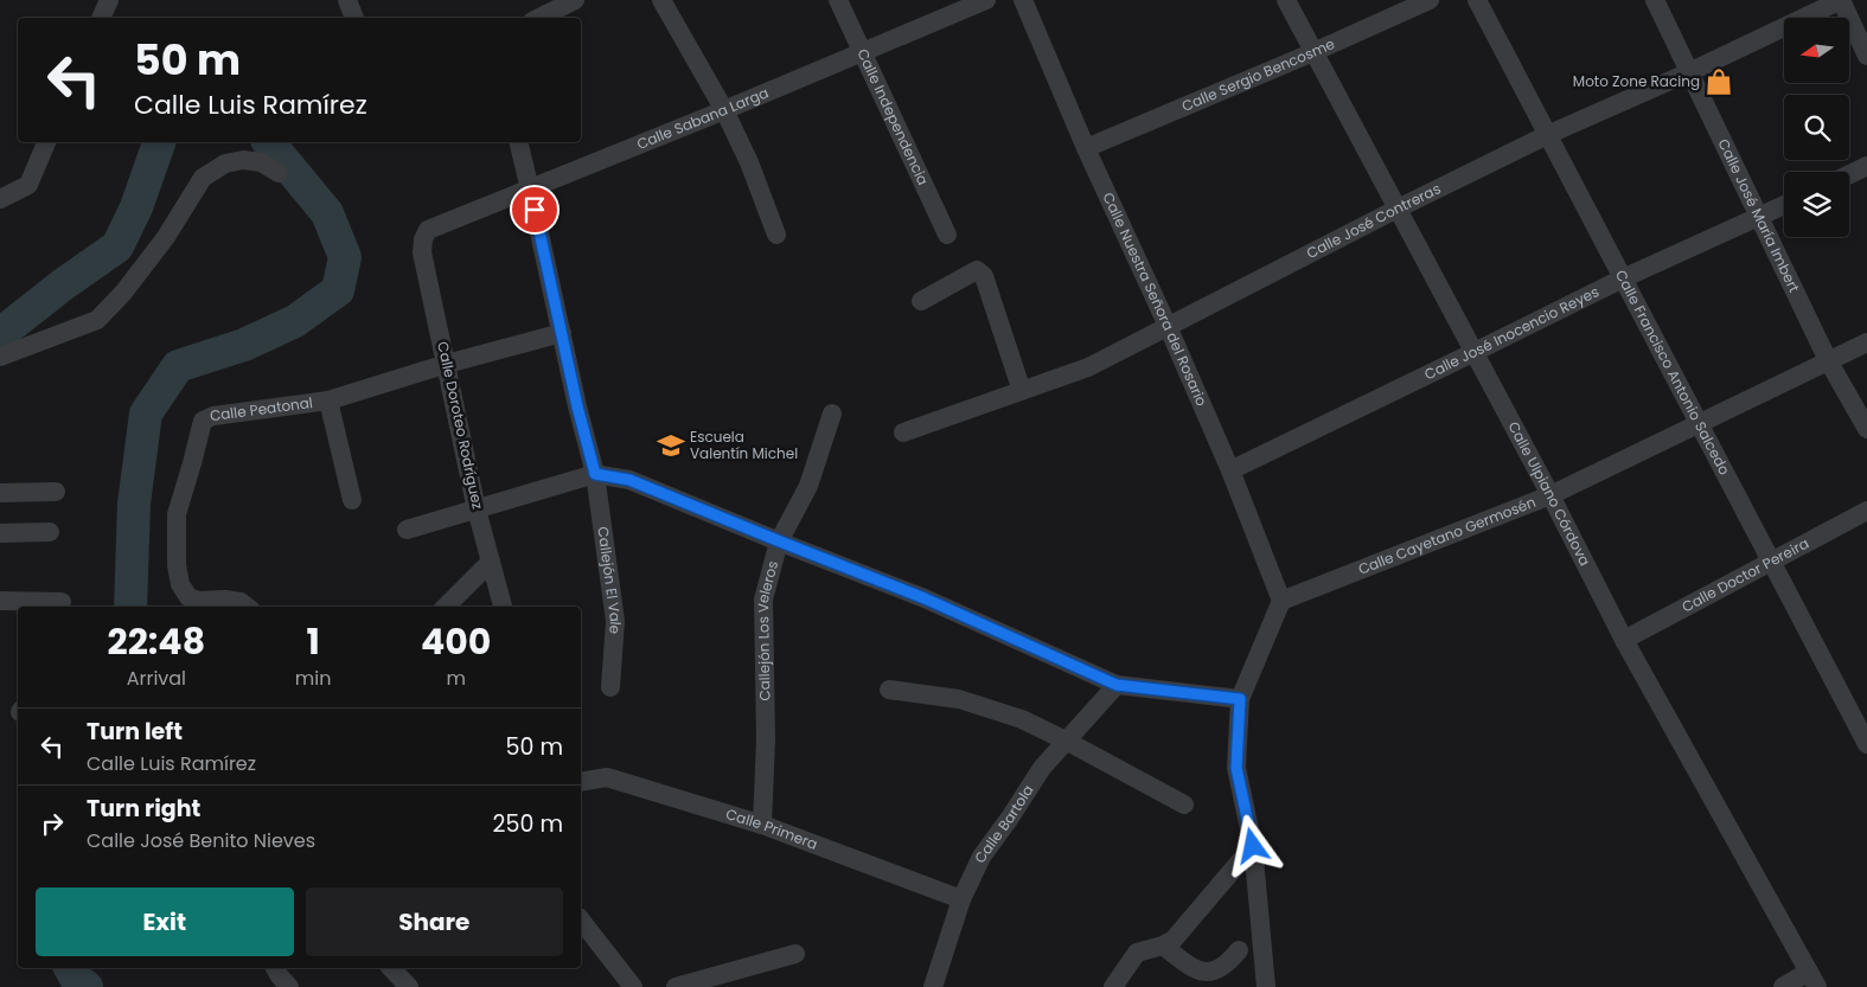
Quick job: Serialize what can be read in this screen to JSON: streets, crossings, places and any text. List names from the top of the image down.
{
  "streets": {
    "street": [
      "Calle Sergio Bencosme",
      "Calle Independencia",
      "Calle Sabana Larga",
      "Calle José María Imbert",
      "Calle José Contreras",
      "Calle Nuestra Señora del Rosario",
      "Calle José Inocencio Reyes",
      "Calle Francisco Antonio Salcedo",
      "Calle Peatonal",
      "Calle Doroteo Rodríguez",
      "Calle Ulpiano Córdova",
      "Calle Cayetano Germosén",
      "Calle Doctor Pereira",
      "Callejón El Vale",
      "Callejón Los Veleros",
      "Calle Bartola",
      "Calle Primera"
    ]
  },
  "crossings": [
    ["Calle Sergio Bencosme", "Calle Nuestra Señora del Rosario"],
    ["Calle Sergio Bencosme", "Calle Ulpiano Córdova"],
    ["Calle Independencia", "Calle Sabana Larga"],
    ["Calle Sabana Larga", "Calle Doroteo Rodríguez"],
    ["Calle Sabana Larga", "Callejón El Vale"],
    ["Calle José María Imbert", "Calle José Contreras"],
    ["Calle José María Imbert", "Calle José Inocencio Reyes"],
    ["Calle José María Imbert", "Calle Cayetano Germosén"],
    ["Calle José Contreras", "Calle Nuestra Señora del Rosario"],
    ["Calle José Contreras", "Calle Francisco Antonio Salcedo"],
    ["Calle José Contreras", "Calle Ulpiano Córdova"],
    ["Calle Nuestra Señora del Rosario", "Calle José Inocencio Reyes"],
    ["Calle Nuestra Señora del Rosario", "Calle Cayetano Germosén"],
    ["Calle José Inocencio Reyes", "Calle Francisco Antonio Salcedo"],
    ["Calle José Inocencio Reyes", "Calle Ulpiano Córdova"],
    ["Calle Francisco Antonio Salcedo", "Calle Cayetano Germosén"],
    ["Calle Francisco Antonio Salcedo", "Calle Doctor Pereira"],
    ["Calle Peatonal", "Calle Doroteo Rodríguez"],
    ["Calle Peatonal", "Callejón El Vale"],
    ["Calle Ulpiano Córdova", "Calle Cayetano Germosén"],
    ["Calle Ulpiano Córdova", "Calle Doctor Pereira"],
    ["Callejón Los Veleros", "Calle Primera"],
    ["Calle Bartola", "Calle Primera"]
  ],
  "places": {
    "shop": ["Moto Zone Racing"],
    "school or university": ["Escuela Valentín Michel"]
  },
  "north": "left",
  "page": {
    "turn": ["50 m", "Calle Luis Ramírez"],
    "eta": [
      "22:48",
      "Arrival",
      "1",
      "min",
      "400",
      "m"
    ],
    "list": [
      {
        "name": "Turn left",
        "note": "Calle Luis Ramírez",
        "value": "50 m"
      },
      {
        "name": "Turn right",
        "note": "Calle José Benito Nieves",
        "value": "250 m"
      }
    ],
    "buttons": ["Exit", "Share"]
  }
}
